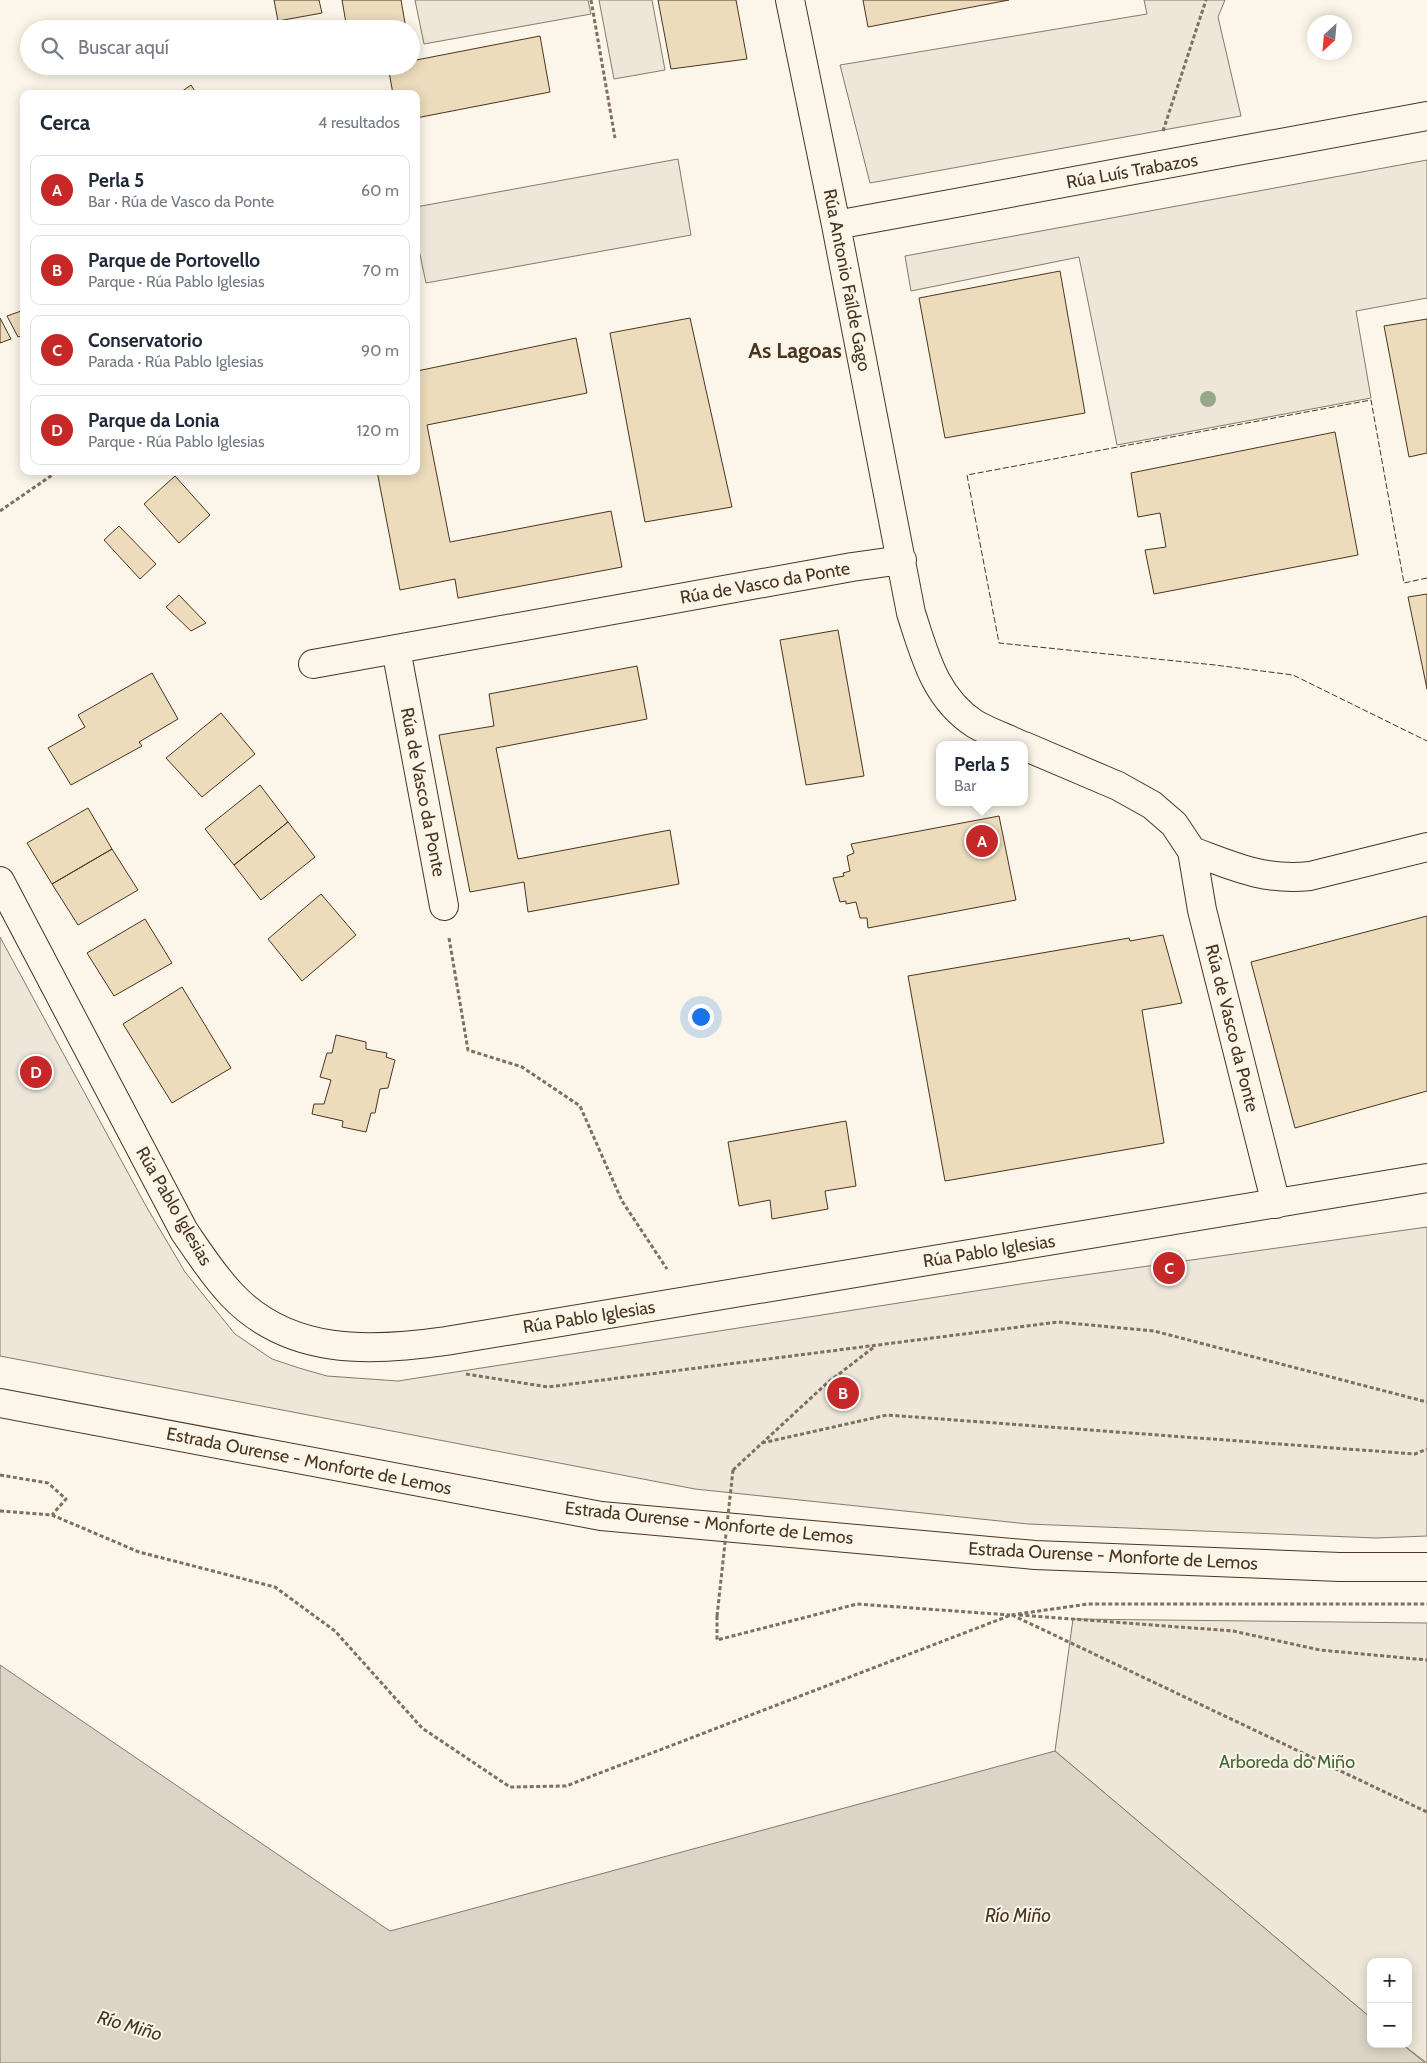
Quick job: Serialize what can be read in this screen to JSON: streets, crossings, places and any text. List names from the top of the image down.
{
  "streets": {
    "main road": [
      "Rúa Luís Trabazos",
      "Rúa Antonio Faílde Gago",
      "Rúa de Vasco da Ponte",
      "Rúa Pablo Iglesias",
      "Estrada Ourense - Monforte de Lemos"
    ]
  },
  "crossings": [
    ["Rúa Luís Trabazos", "Rúa Antonio Faílde Gago"],
    ["Rúa Antonio Faílde Gago", "Rúa de Vasco da Ponte"],
    ["Rúa de Vasco da Ponte", "Rúa Pablo Iglesias"]
  ],
  "districts": ["As Lagoas"],
  "water": ["Río Miño"],
  "parks": ["Arboreda do Miño"],
  "north": "bottom left",
  "page": {
    "search": "Buscar aquí",
    "heading": ["Cerca", "4 resultados"],
    "list": [
      {
        "mark": "A",
        "name": "Perla 5",
        "note": "Bar · Rúa de Vasco da Ponte",
        "value": "60 m"
      },
      {
        "mark": "B",
        "name": "Parque de Portovello",
        "note": "Parque · Rúa Pablo Iglesias",
        "value": "70 m"
      },
      {
        "mark": "C",
        "name": "Conservatorio",
        "note": "Parada · Rúa Pablo Iglesias",
        "value": "90 m"
      },
      {
        "mark": "D",
        "name": "Parque da Lonia",
        "note": "Parque · Rúa Pablo Iglesias",
        "value": "120 m"
      }
    ],
    "popup": ["Perla 5", "Bar"],
    "pins": [
      "A",
      "D",
      "C",
      "B"
    ],
    "map_buttons": ["+", "−"]
  }
}
